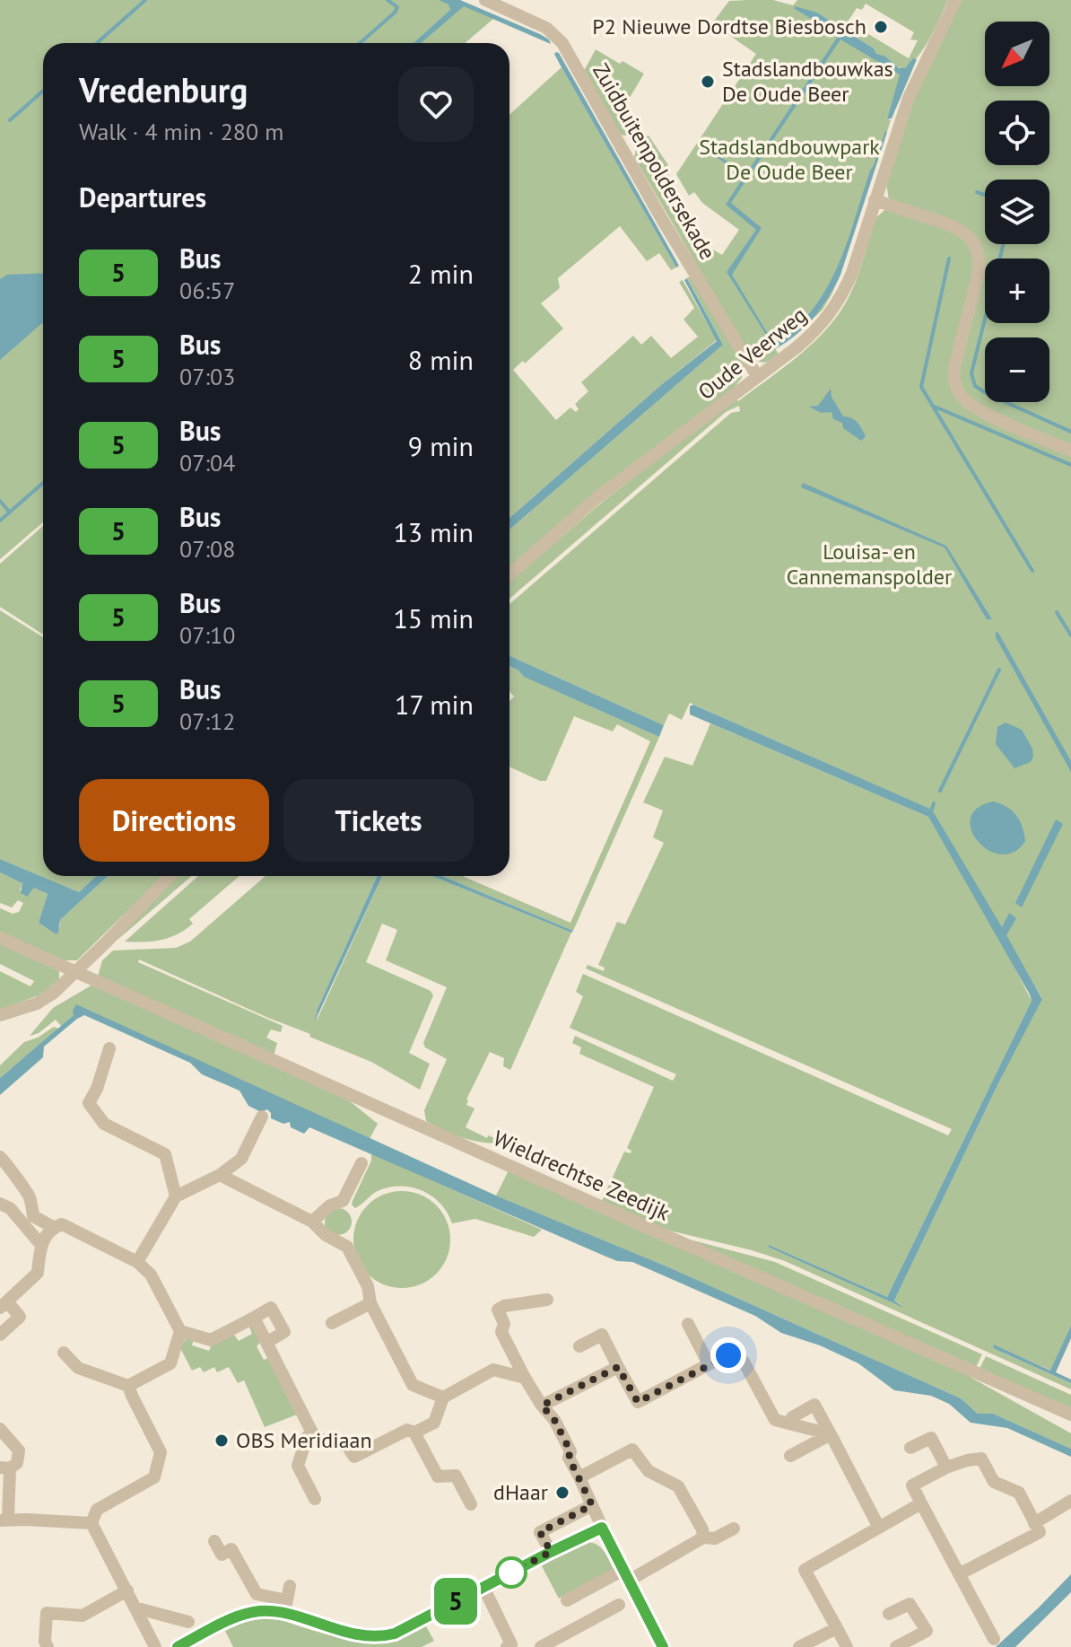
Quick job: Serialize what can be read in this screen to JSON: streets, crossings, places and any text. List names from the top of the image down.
{
  "streets": {
    "street": ["Zuidbuitenpoldersekade", "Oude Veerweg", "Wieldrechtse Zeedijk"]
  },
  "crossings": [
    ["Zuidbuitenpoldersekade", "Oude Veerweg"]
  ],
  "parks": ["Stadslandbouwpark De Oude Beer", "Louisa- en Cannemanspolder"],
  "places": [
    "P2 Nieuwe Dordtse Biesbosch",
    "Stadslandbouwkas De Oude Beer",
    "OBS Meridiaan",
    "dHaar"
  ],
  "lines": ["bus line 5"],
  "north": "bottom left",
  "page": {
    "on_map": "5",
    "map_buttons": ["+", "−"],
    "heading": [
      ["Vredenburg", "Walk · 4 min · 280 m"],
      "Departures"
    ],
    "list": [
      {
        "mark": "5",
        "name": "Bus",
        "note": "06:57",
        "value": "2 min"
      },
      {
        "mark": "5",
        "name": "Bus",
        "note": "07:03",
        "value": "8 min"
      },
      {
        "mark": "5",
        "name": "Bus",
        "note": "07:04",
        "value": "9 min"
      },
      {
        "mark": "5",
        "name": "Bus",
        "note": "07:08",
        "value": "13 min"
      },
      {
        "mark": "5",
        "name": "Bus",
        "note": "07:10",
        "value": "15 min"
      },
      {
        "mark": "5",
        "name": "Bus",
        "note": "07:12",
        "value": "17 min"
      }
    ],
    "buttons": ["Directions", "Tickets"]
  }
}
